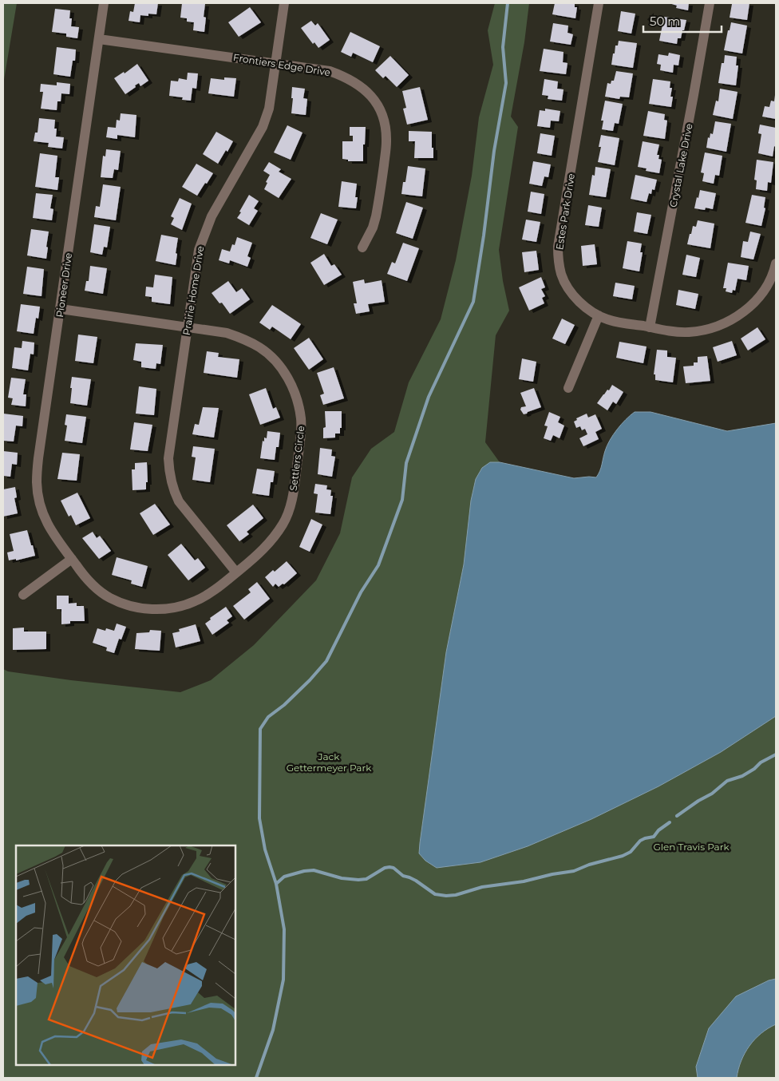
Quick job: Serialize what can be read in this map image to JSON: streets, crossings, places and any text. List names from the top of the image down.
{
  "streets": {
    "street": [
      "Frontiers Edge Drive",
      "Crystal Lake Drive",
      "Estes Park Drive",
      "Pioneer Drive",
      "Prairie Home Drive",
      "Settlers Circle"
    ]
  },
  "crossings": [
    ["Frontiers Edge Drive", "Pioneer Drive"],
    ["Frontiers Edge Drive", "Prairie Home Drive"],
    ["Crystal Lake Drive", "Estes Park Drive"],
    ["Pioneer Drive", "Settlers Circle"],
    ["Prairie Home Drive", "Settlers Circle"]
  ],
  "parks": ["Jack Gettermeyer Park", "Glen Travis Park"],
  "scale_bar": "50 m"
}
